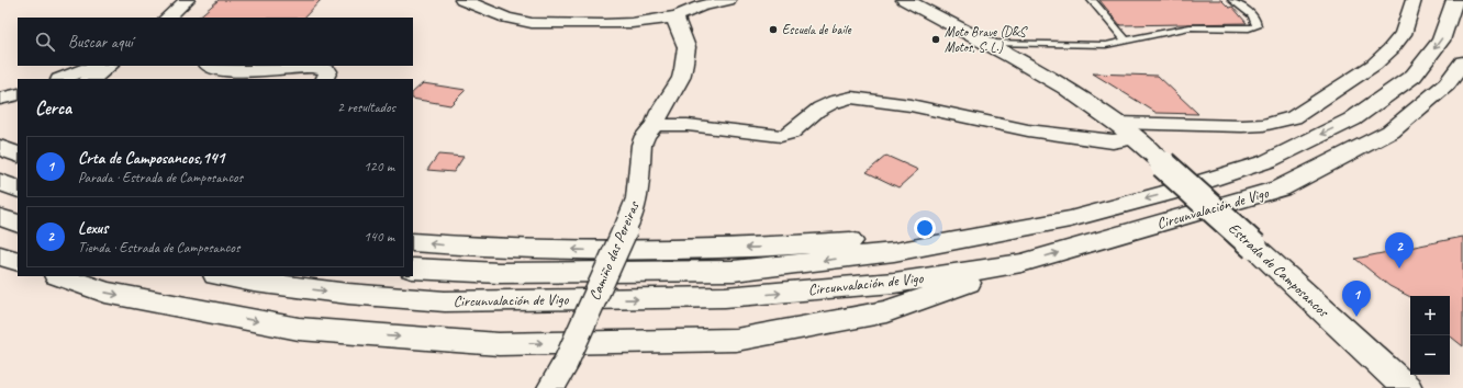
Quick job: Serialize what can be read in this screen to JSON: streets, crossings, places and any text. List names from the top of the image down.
{
  "streets": {
    "main road": ["Circunvalación de Vigo", "Estrada de Camposancos"],
    "street": ["Camiño das Pereiras"]
  },
  "places": ["Escuela de baile", "Moto Brave (D&S Motos, S. L.)"],
  "page": {
    "search": "Buscar aquí",
    "heading": ["Cerca", "2 resultados"],
    "list": [
      {
        "mark": "1",
        "name": "Crta de Camposancos,141",
        "note": "Parada · Estrada de Camposancos",
        "value": "120 m"
      },
      {
        "mark": "2",
        "name": "Lexus",
        "note": "Tienda · Estrada de Camposancos",
        "value": "140 m"
      }
    ],
    "pins": ["2", "1"],
    "map_buttons": ["+", "−"]
  }
}
